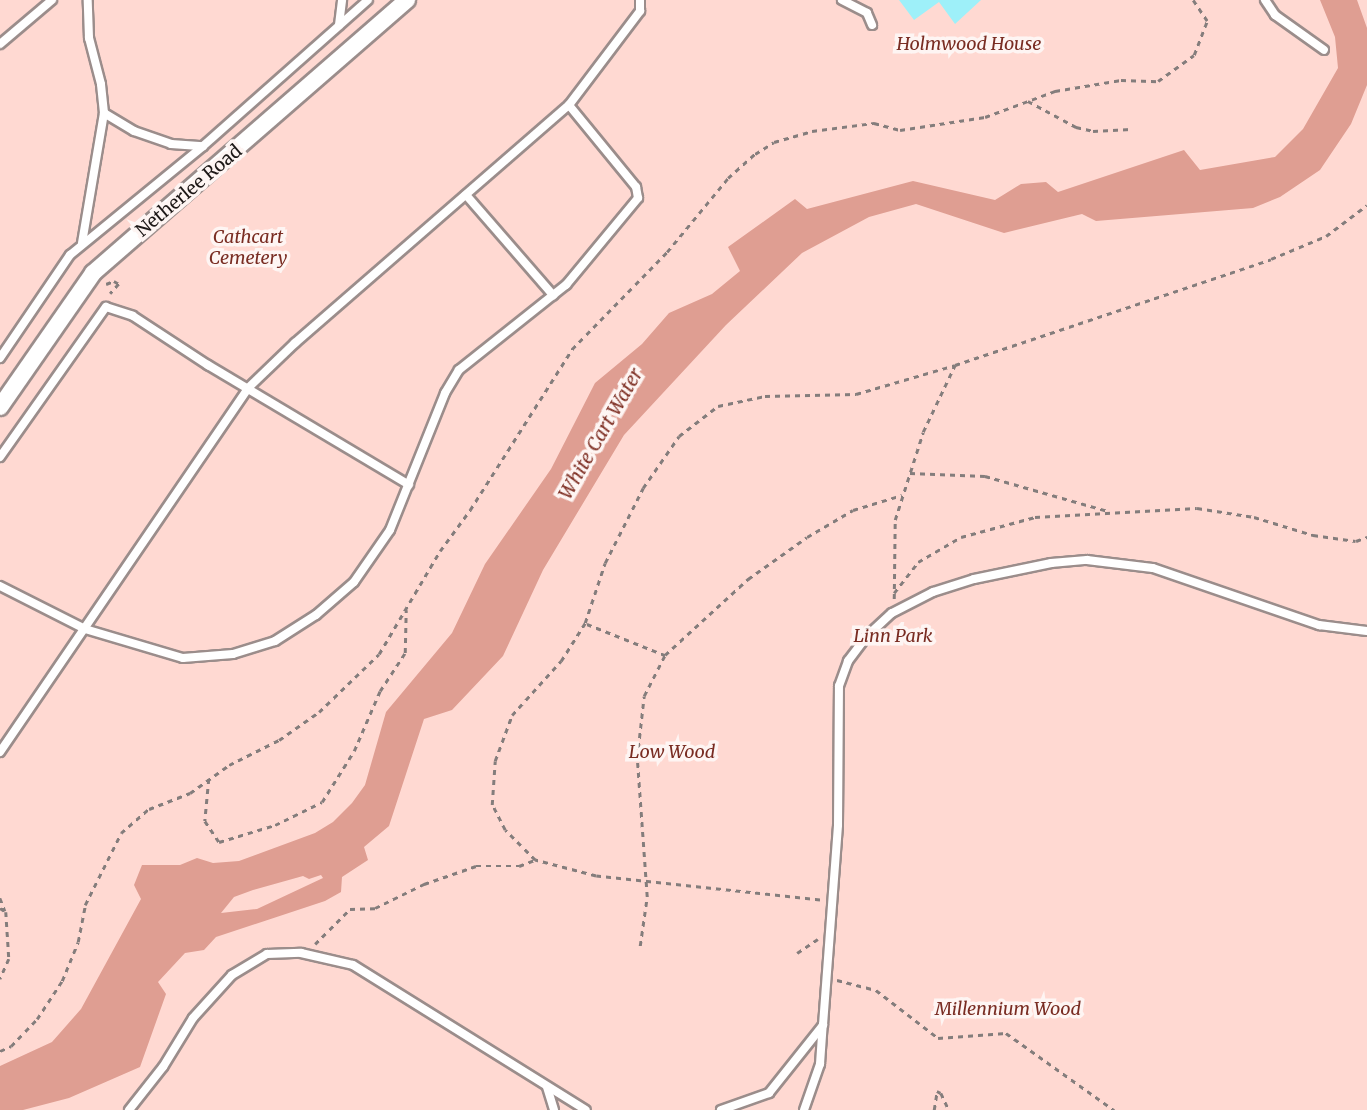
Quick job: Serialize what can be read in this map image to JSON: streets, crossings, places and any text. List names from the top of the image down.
{
  "streets": {
    "street": ["Netherlee Road"]
  },
  "water": ["White Cart Water"],
  "parks": [
    "Holmwood House",
    "Cathcart Cemetery",
    "Linn Park",
    "Low Wood",
    "Millennium Wood"
  ]
}
